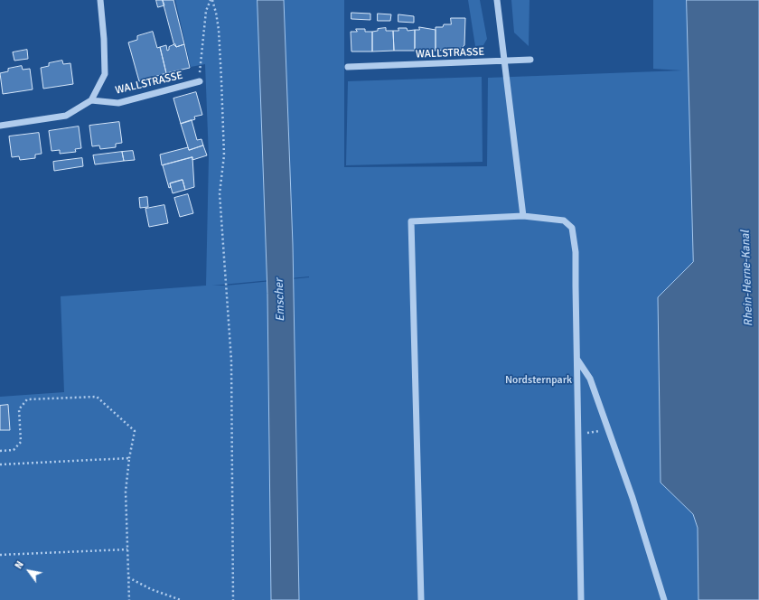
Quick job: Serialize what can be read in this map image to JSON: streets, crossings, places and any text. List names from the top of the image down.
{
  "streets": {
    "street": ["WALLSTRASSE"]
  },
  "water": ["Rhein-Herne-Kanal", "Emscher"],
  "parks": ["Nordsternpark"],
  "north": "top left"
}
